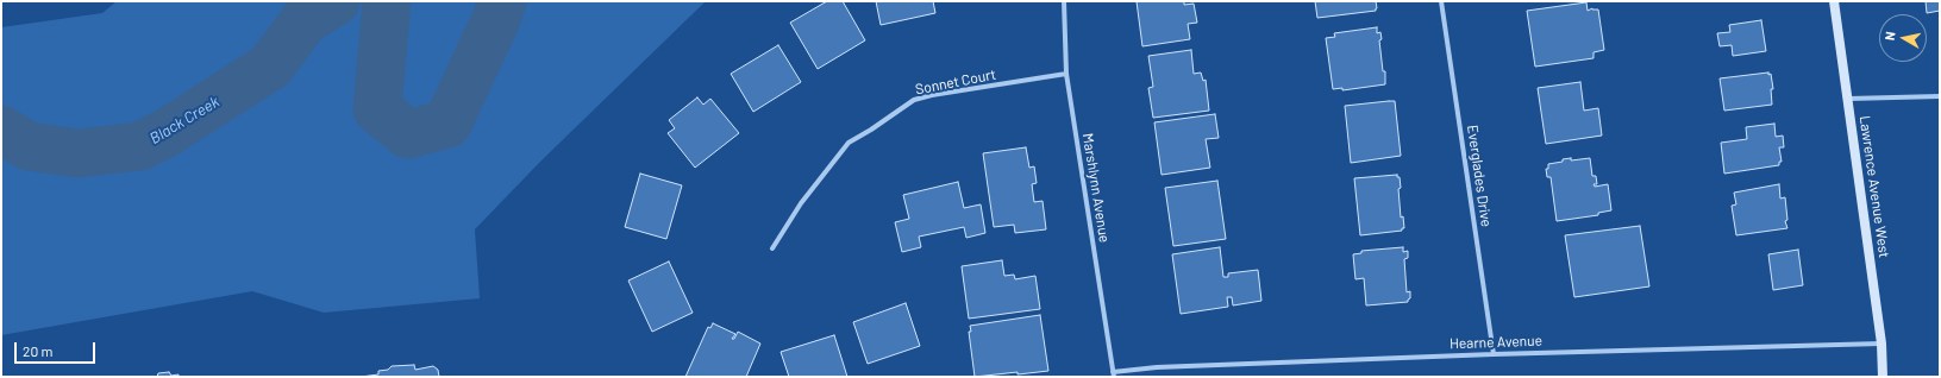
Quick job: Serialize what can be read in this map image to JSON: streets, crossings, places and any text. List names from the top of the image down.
{
  "streets": {
    "main road": ["Lawrence Avenue West"],
    "street": [
      "Sonnet Court",
      "Everglades Drive",
      "Marshlynn Avenue",
      "Hearne Avenue"
    ]
  },
  "crossings": [
    ["Sonnet Court", "Marshlynn Avenue"],
    ["Everglades Drive", "Hearne Avenue"],
    ["Lawrence Avenue West", "Hearne Avenue"],
    ["Marshlynn Avenue", "Hearne Avenue"]
  ],
  "water": ["Black Creek"],
  "scale_bar": "20 m",
  "north": "left"
}
